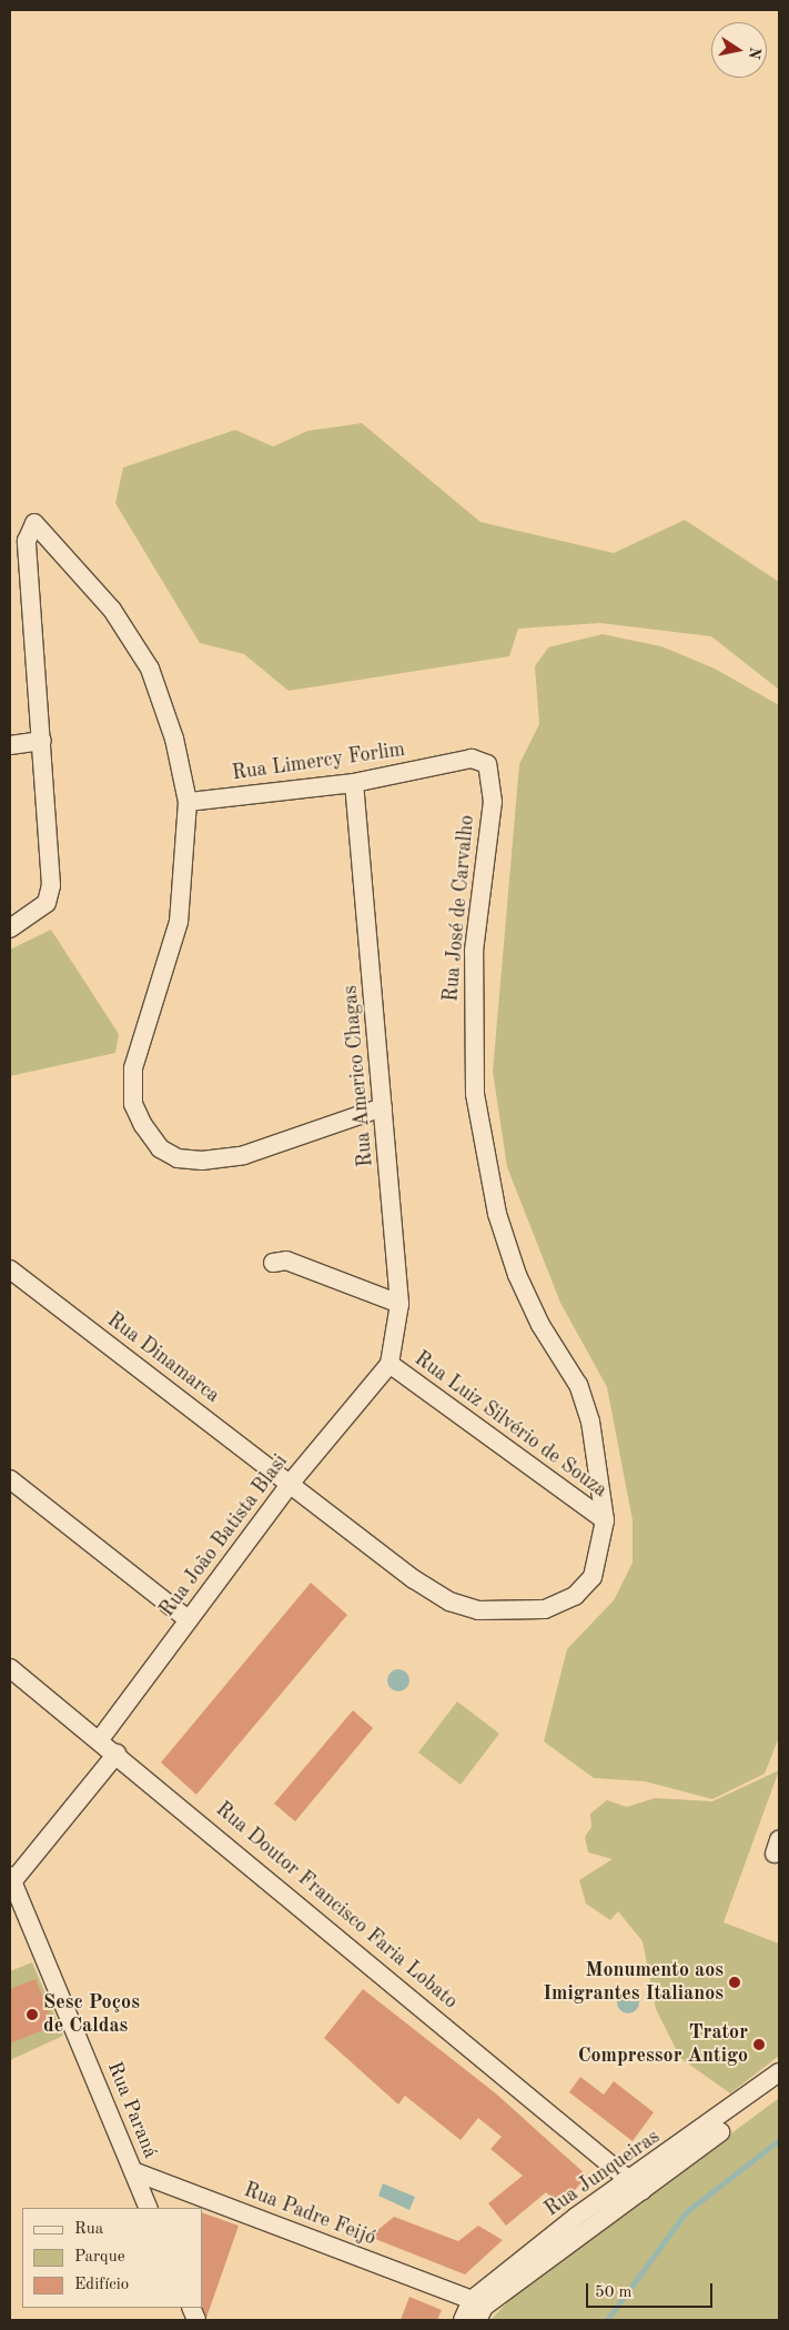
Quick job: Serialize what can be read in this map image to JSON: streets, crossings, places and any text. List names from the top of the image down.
{
  "streets": {
    "street": [
      "Rua Limercy Forlim",
      "Rua José de Carvalho",
      "Rua Americo Chagas",
      "Rua Dinamarca",
      "Rua Luiz Silvério de Souza",
      "Rua João Batista Blasi",
      "Rua Doutor Francisco Faria Lobato",
      "Rua Paraná",
      "Rua Junqueiras",
      "Rua Padre Feijó"
    ]
  },
  "crossings": [
    ["Rua Limercy Forlim", "Rua José de Carvalho"],
    ["Rua Limercy Forlim", "Rua Americo Chagas"],
    ["Rua José de Carvalho", "Rua Dinamarca"],
    ["Rua José de Carvalho", "Rua Luiz Silvério de Souza"],
    ["Rua José de Carvalho", "Rua João Batista Blasi"],
    ["Rua Americo Chagas", "Rua Luiz Silvério de Souza"],
    ["Rua Americo Chagas", "Rua João Batista Blasi"],
    ["Rua Dinamarca", "Rua João Batista Blasi"],
    ["Rua Luiz Silvério de Souza", "Rua João Batista Blasi"],
    ["Rua João Batista Blasi", "Rua Doutor Francisco Faria Lobato"],
    ["Rua Doutor Francisco Faria Lobato", "Rua Junqueiras"],
    ["Rua Paraná", "Rua Padre Feijó"],
    ["Rua Junqueiras", "Rua Padre Feijó"]
  ],
  "places": ["Monumento aos Imigrantes Italianos", "Sesc Poços de Caldas", "Trator Compressor Antigo"],
  "legend": ["Rua", "Parque", "Edifício"],
  "scale_bar": "50 m",
  "north": "right"
}
